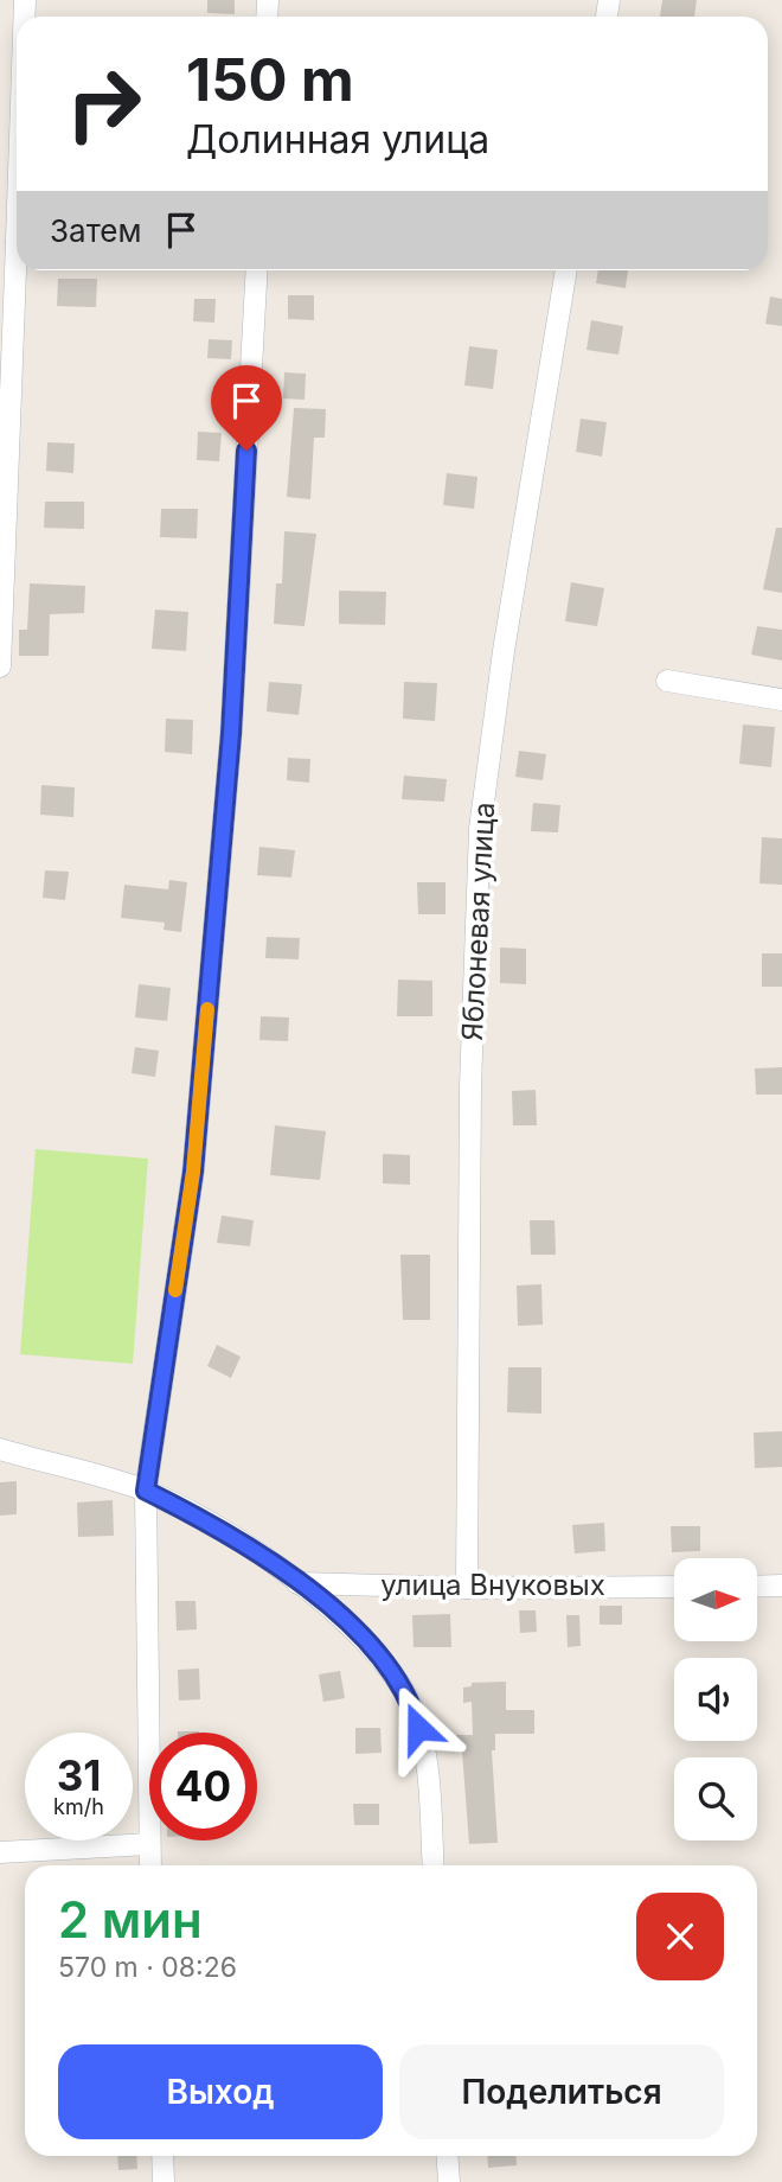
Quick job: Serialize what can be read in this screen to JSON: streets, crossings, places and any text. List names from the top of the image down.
{
  "streets": {
    "street": ["Яблоневая улица", "улица Внуковых"]
  },
  "crossings": [
    ["Яблоневая улица", "улица Внуковых"]
  ],
  "north": "right",
  "page": {
    "turn": ["150 m", "Долинная улица"],
    "then": "Затем",
    "speed": "31 km/h",
    "limit": "40",
    "heading": ["2 мин", "570 m · 08:26"],
    "buttons": ["Выход", "Поделиться"]
  }
}
